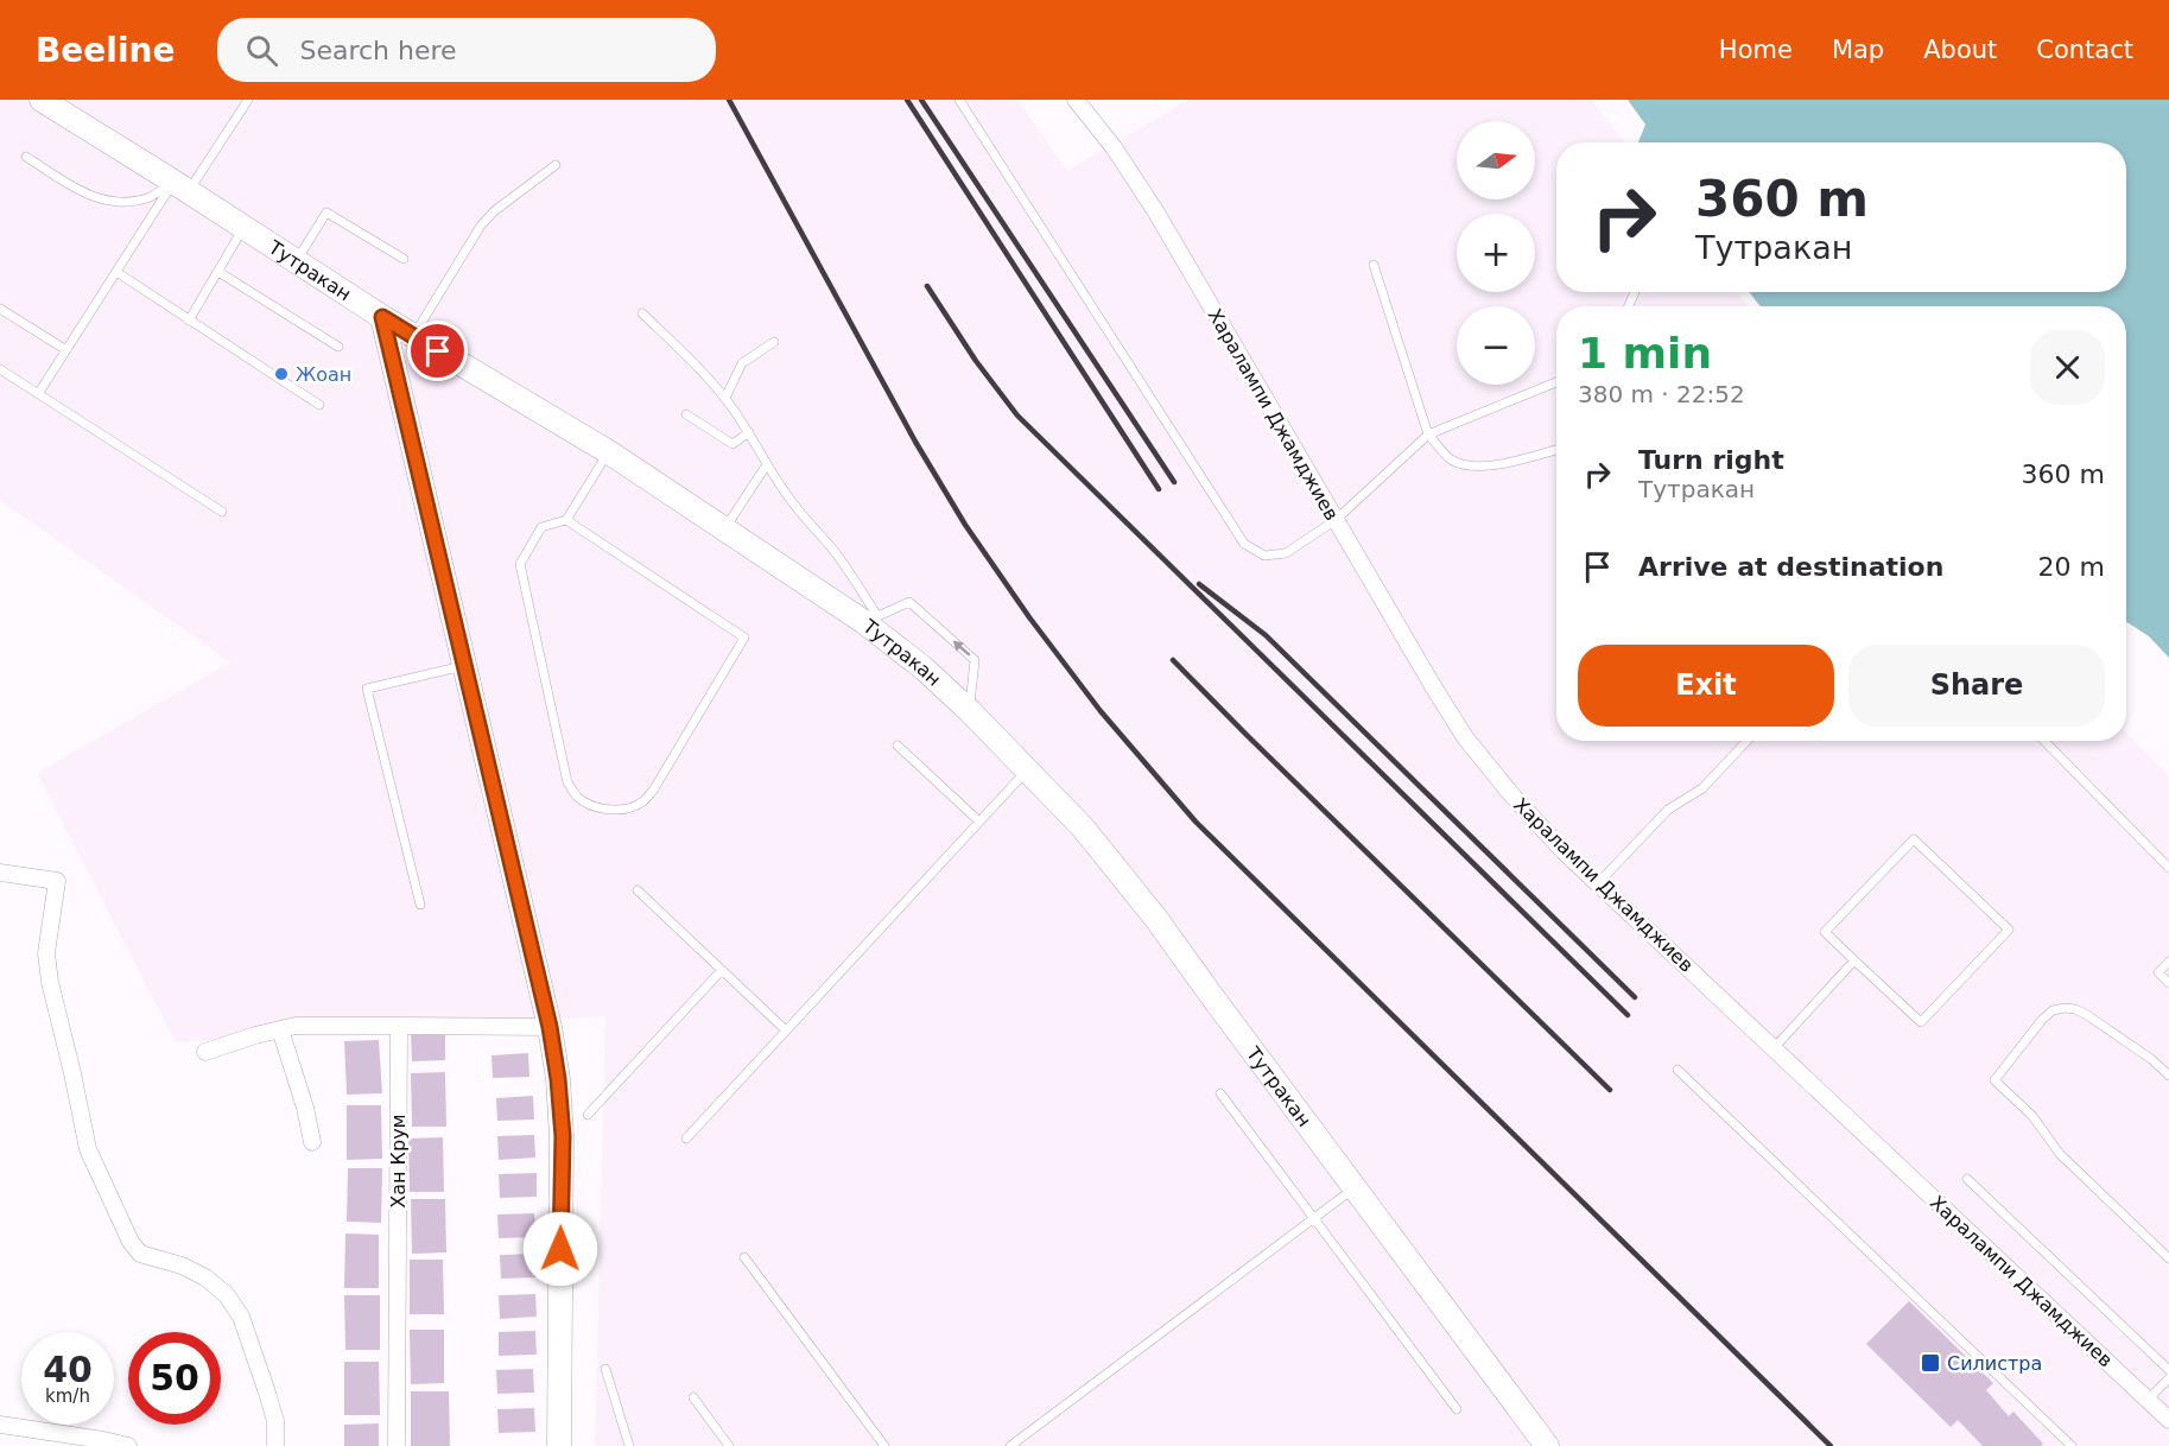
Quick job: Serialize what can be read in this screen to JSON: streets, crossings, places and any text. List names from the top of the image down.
{
  "streets": {
    "street": ["Тутракан", "Харалампи Джамджиев", "Хан Крум"]
  },
  "places": {
    "other": ["Жоан"],
    "transit": ["Силистра"]
  },
  "north": "right",
  "page": {
    "header": "Beeline",
    "search": "Search here",
    "nav": [
      "Home",
      "Map",
      "About",
      "Contact"
    ],
    "map_buttons": ["+", "−"],
    "turn": ["360 m", "Тутракан"],
    "heading": ["1 min", "380 m · 22:52"],
    "list": [
      {
        "name": "Turn right",
        "note": "Тутракан",
        "value": "360 m"
      },
      {
        "name": "Arrive at destination",
        "value": "20 m"
      }
    ],
    "buttons": ["Exit", "Share"],
    "speed": "40 km/h",
    "limit": "50"
  }
}
